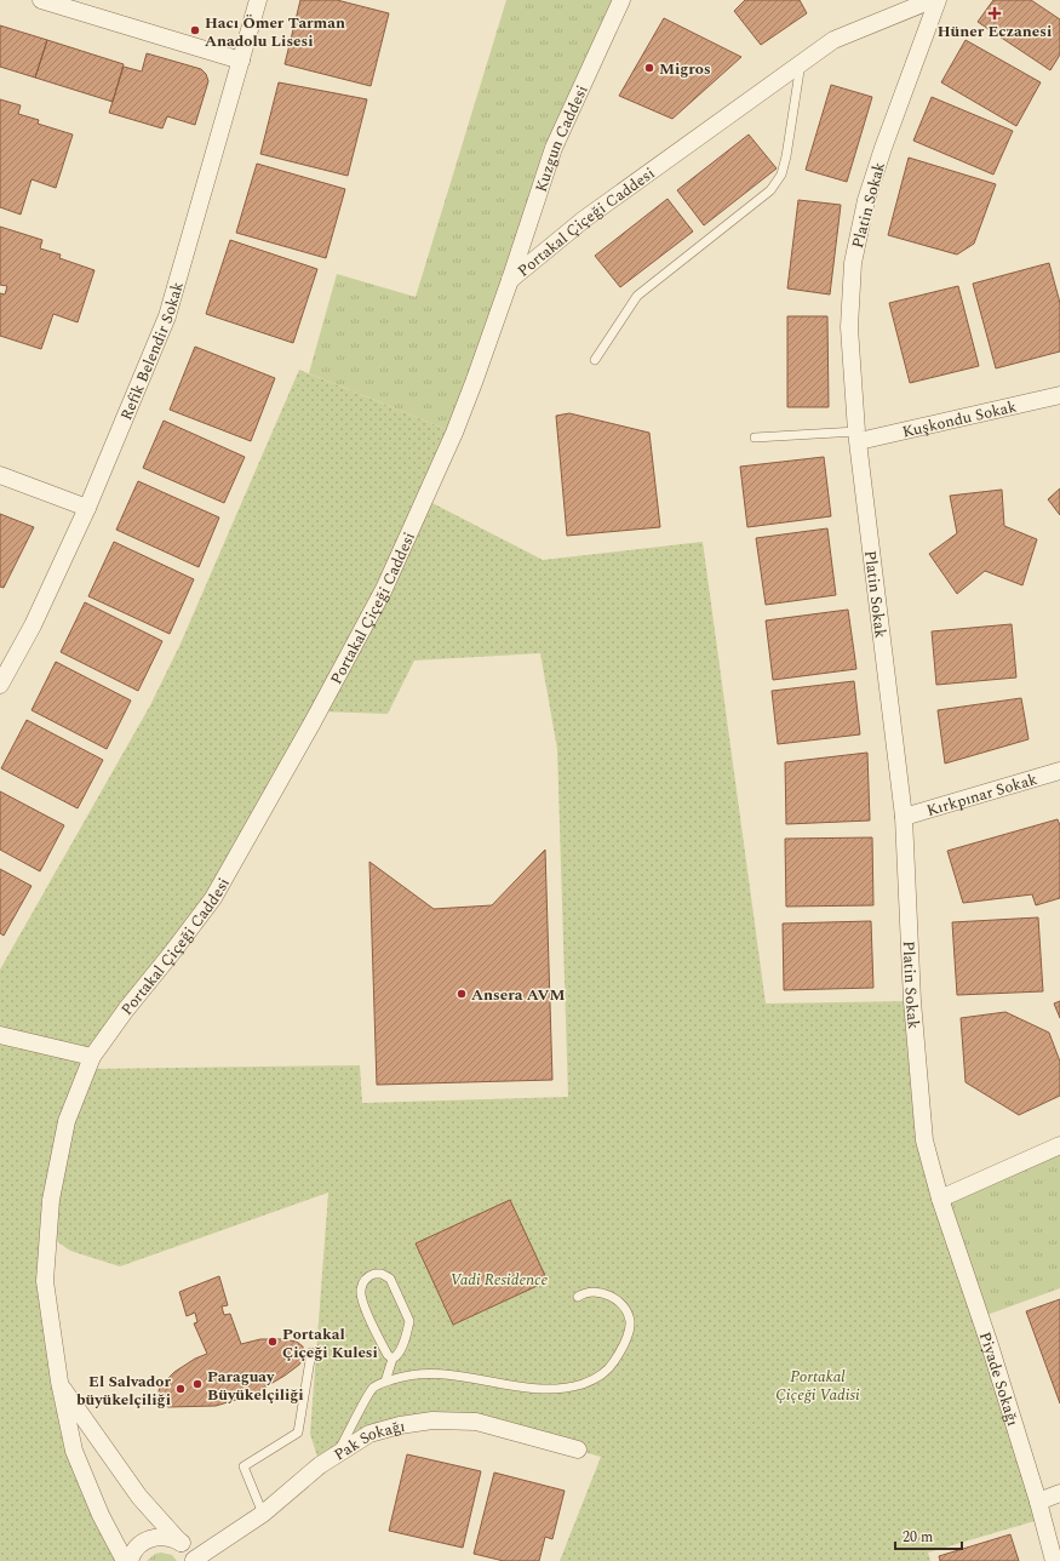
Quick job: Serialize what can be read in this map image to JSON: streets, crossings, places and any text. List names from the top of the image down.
{
  "streets": {
    "street": [
      "Kuzgun Caddesi",
      "Platin Sokak",
      "Portakal Çiçeği Caddesi",
      "Refik Belendir Sokak",
      "Kuşkondu Sokak",
      "Kırkpınar Sokak",
      "Piyade Sokağı",
      "Pak Sokağı"
    ]
  },
  "crossings": [
    ["Kuzgun Caddesi", "Portakal Çiçeği Caddesi"],
    ["Platin Sokak", "Kuşkondu Sokak"],
    ["Platin Sokak", "Kırkpınar Sokak"],
    ["Platin Sokak", "Piyade Sokağı"],
    ["Portakal Çiçeği Caddesi", "Pak Sokağı"]
  ],
  "parks": ["Vadi Residence", "Portakal Çiçeği Vadisi"],
  "places": {
    "health": ["Hüner Eczanesi"],
    "other": [
      "Hacı Ömer Tarman Anadolu Lisesi",
      "Migros",
      "Ansera AVM",
      "Portakal Çiçeği Kulesi",
      "Paraguay Büyükelçiliği",
      "El Salvador büyükelçiliği"
    ]
  },
  "scale_bar": "20 m"
}
